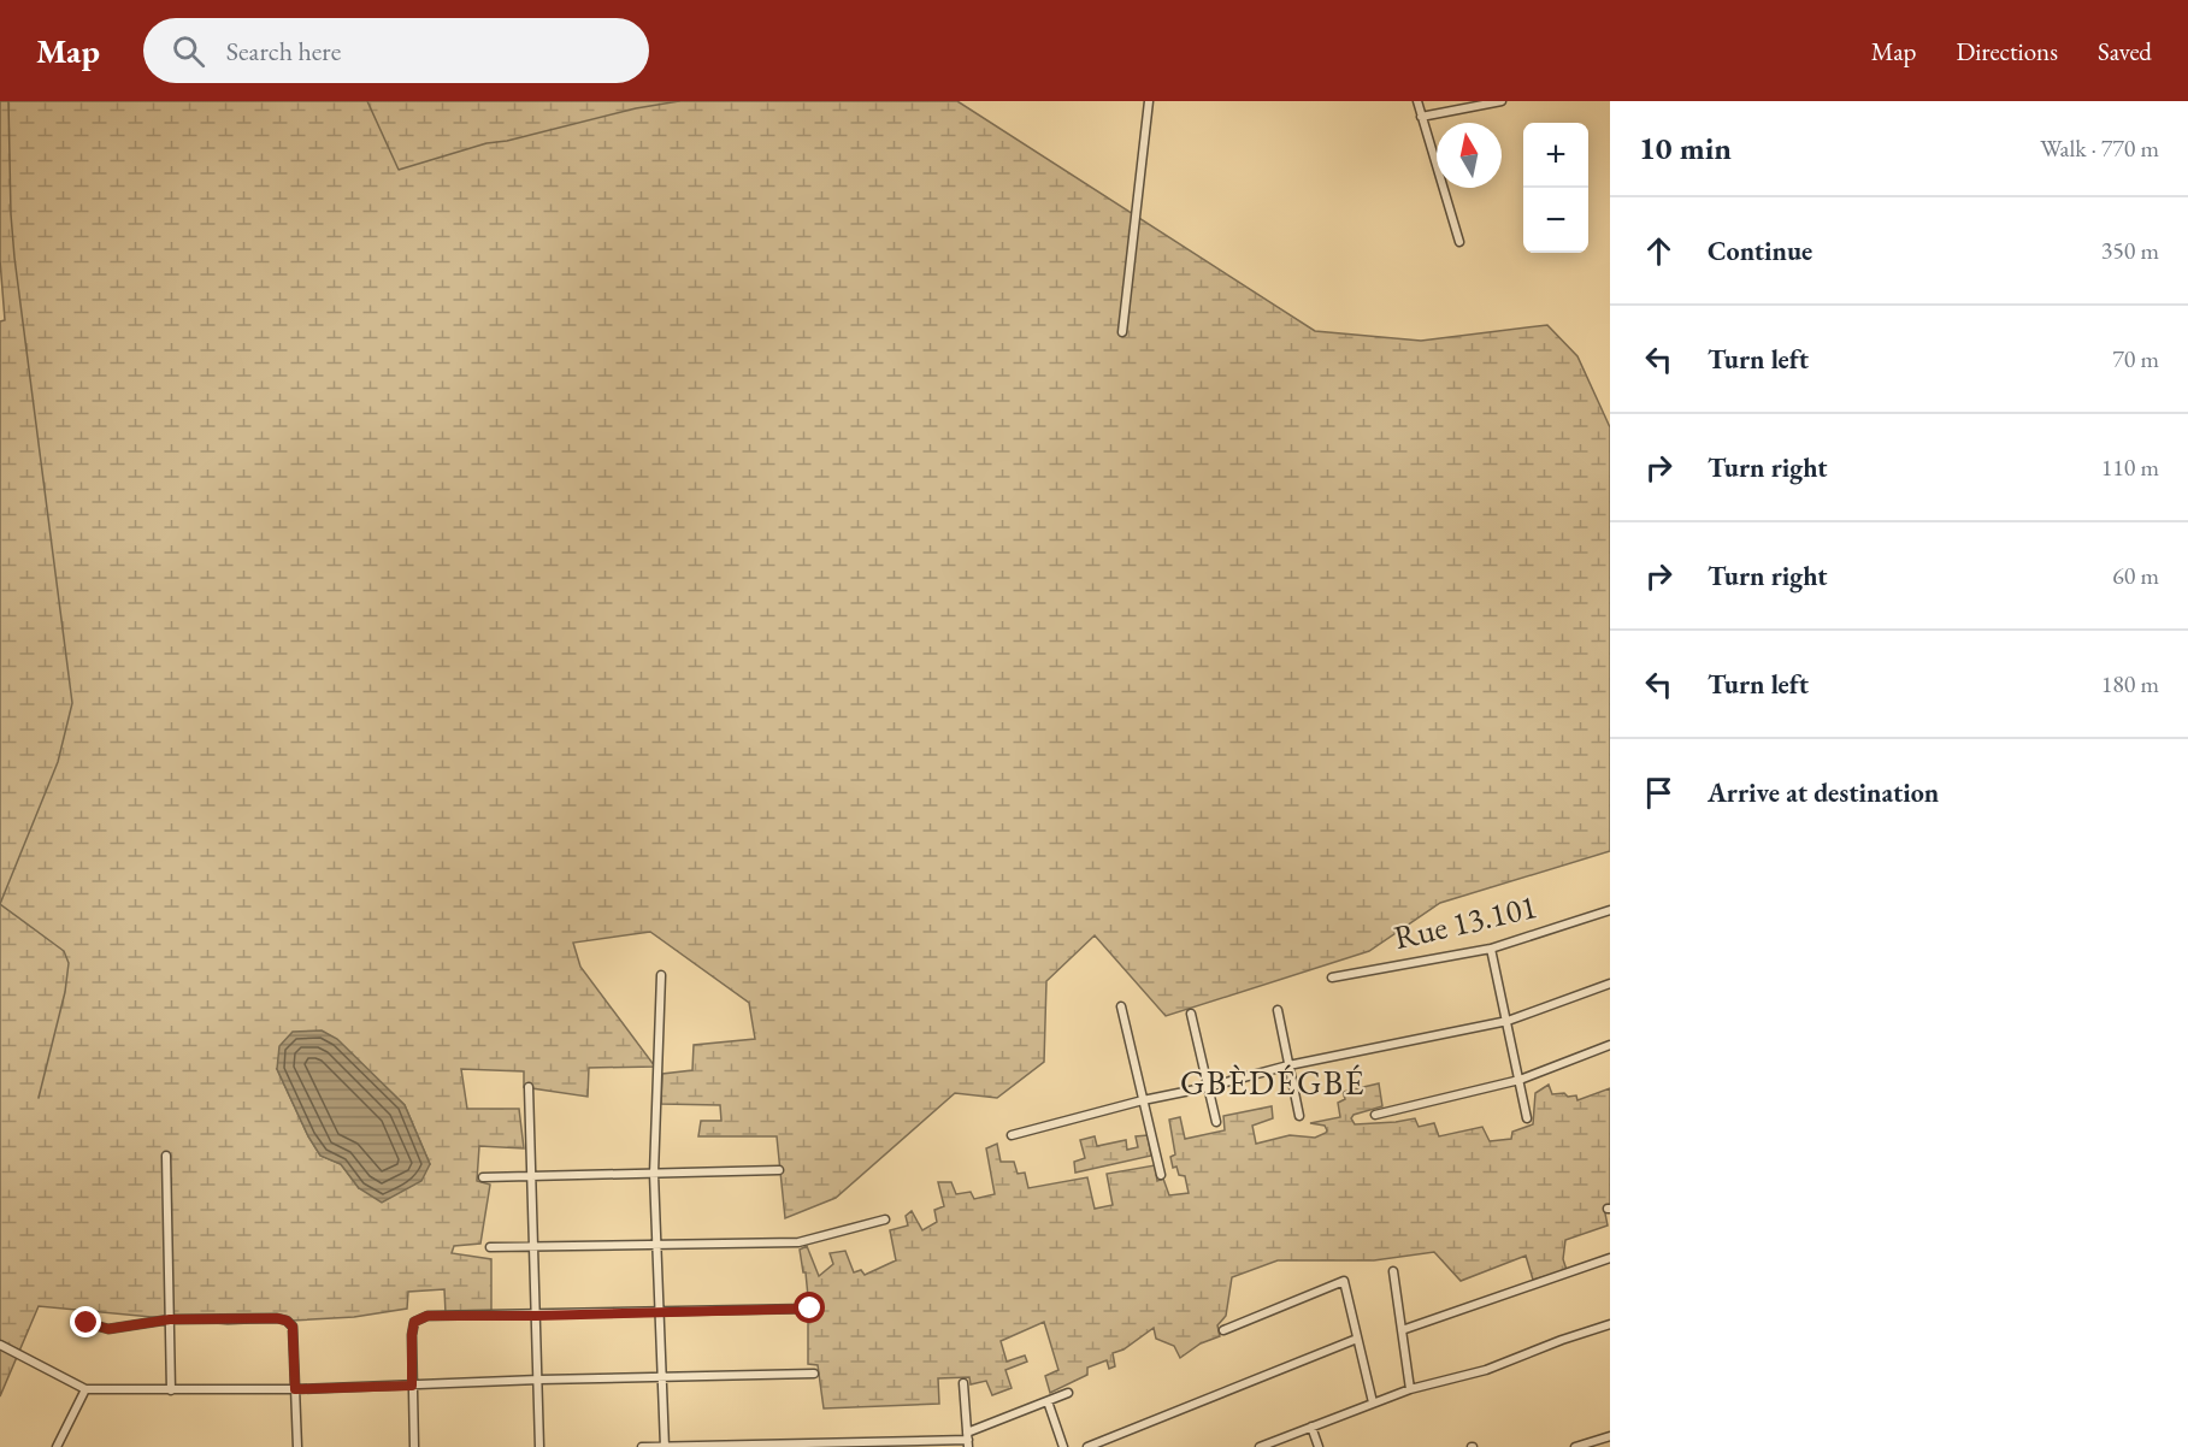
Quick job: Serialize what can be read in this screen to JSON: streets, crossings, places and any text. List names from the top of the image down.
{
  "streets": {
    "street": ["Rue 13.101"]
  },
  "districts": ["GBÈDÉGBÉ"],
  "north": "top",
  "page": {
    "header": "Map",
    "search": "Search here",
    "nav": ["Map", "Directions", "Saved"],
    "heading": ["10 min", "Walk · 770 m"],
    "map_buttons": ["+", "−"],
    "list": [
      ["Continue", "350 m"],
      ["Turn left", "70 m"],
      ["Turn right", "110 m"],
      ["Turn right", "60 m"],
      ["Turn left", "180 m"],
      "Arrive at destination"
    ]
  }
}
